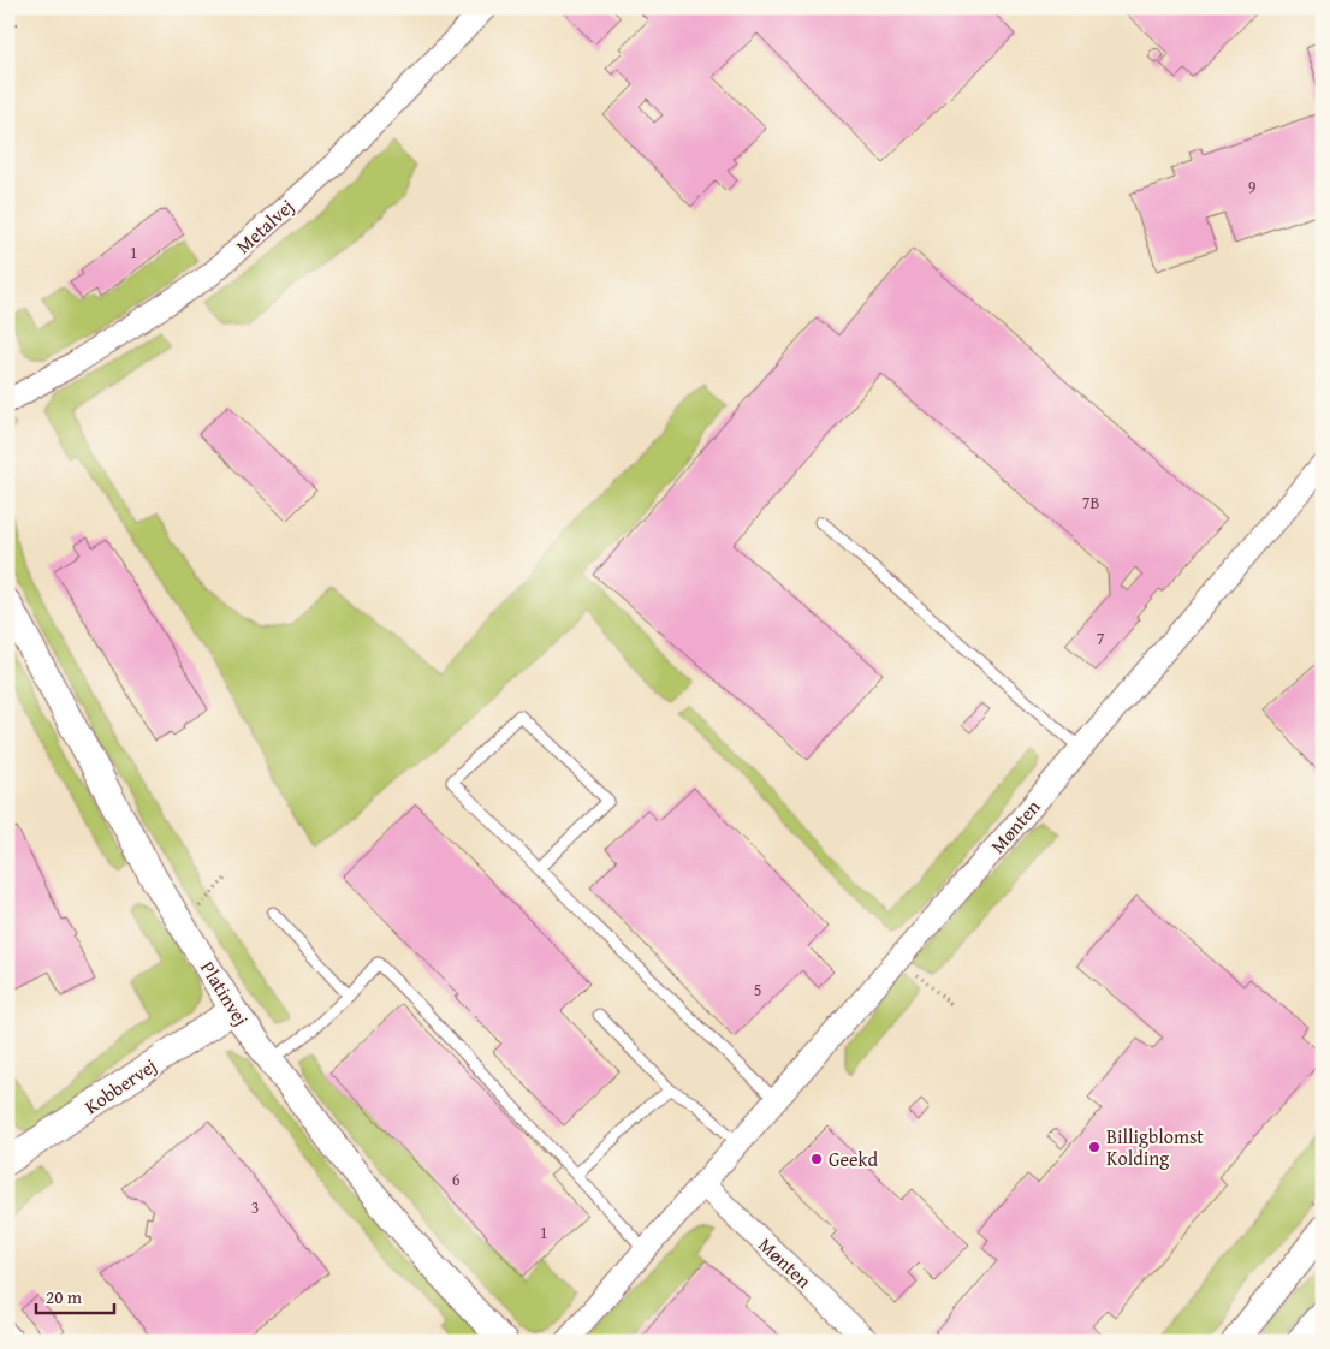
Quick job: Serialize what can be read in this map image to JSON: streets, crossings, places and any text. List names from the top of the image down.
{
  "streets": {
    "street": [
      "Metalvej",
      "Mønten",
      "Platinvej",
      "Kobbervej"
    ]
  },
  "crossings": [
    ["Platinvej", "Kobbervej"]
  ],
  "places": ["Billigblomst Kolding", "Geekd"],
  "house_numbers": [
    "9",
    "1",
    "7B",
    "7",
    "5",
    "6",
    "3",
    "1"
  ],
  "scale_bar": "20 m"
}
